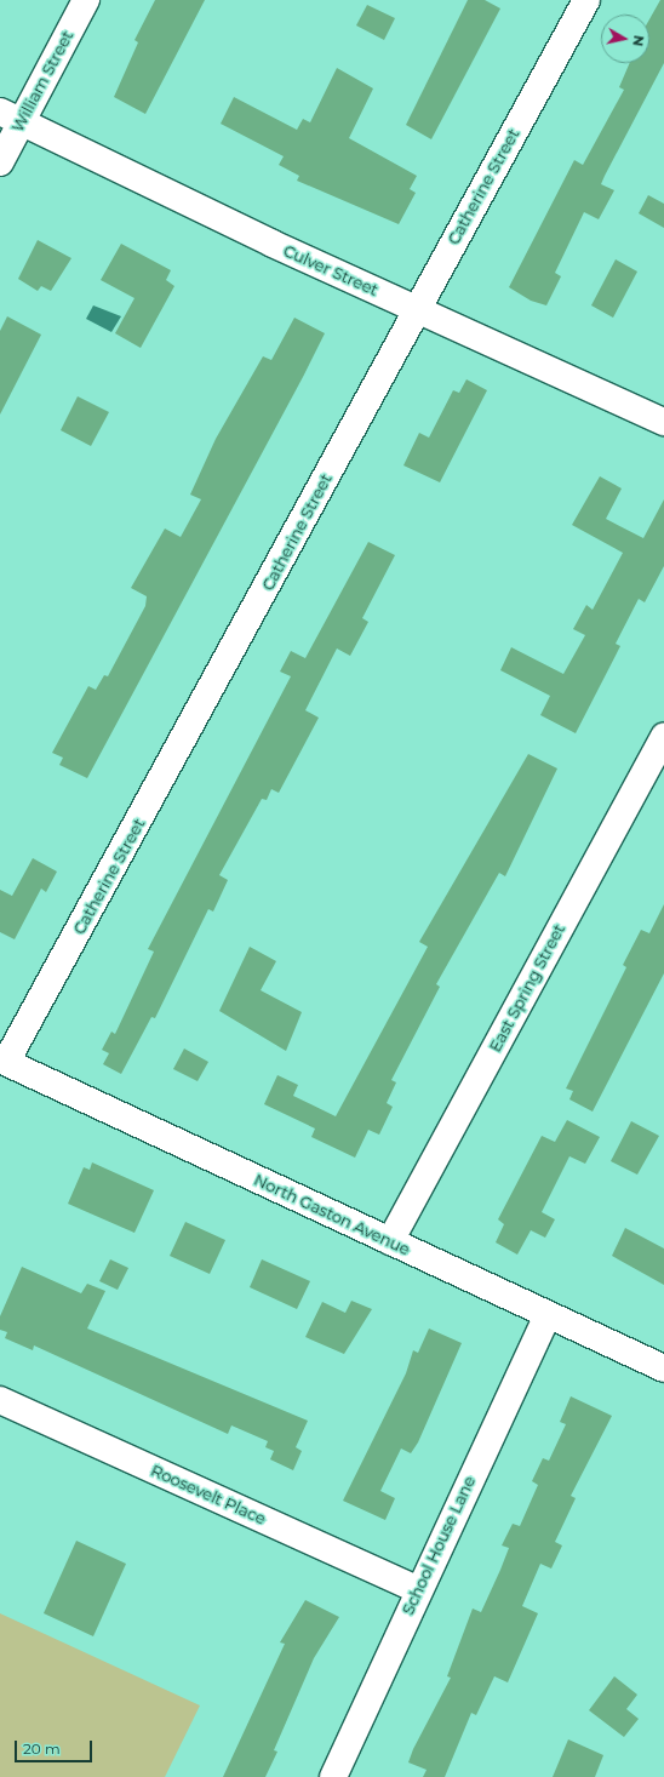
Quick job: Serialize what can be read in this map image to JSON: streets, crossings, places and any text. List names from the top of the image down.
{
  "streets": {
    "street": [
      "William Street",
      "Catherine Street",
      "Culver Street",
      "East Spring Street",
      "North Gaston Avenue",
      "Roosevelt Place",
      "School House Lane"
    ]
  },
  "crossings": [
    ["William Street", "Culver Street"],
    ["Catherine Street", "Culver Street"],
    ["Catherine Street", "North Gaston Avenue"],
    ["East Spring Street", "North Gaston Avenue"],
    ["North Gaston Avenue", "School House Lane"],
    ["Roosevelt Place", "School House Lane"]
  ],
  "scale_bar": "20 m",
  "north": "right"
}
